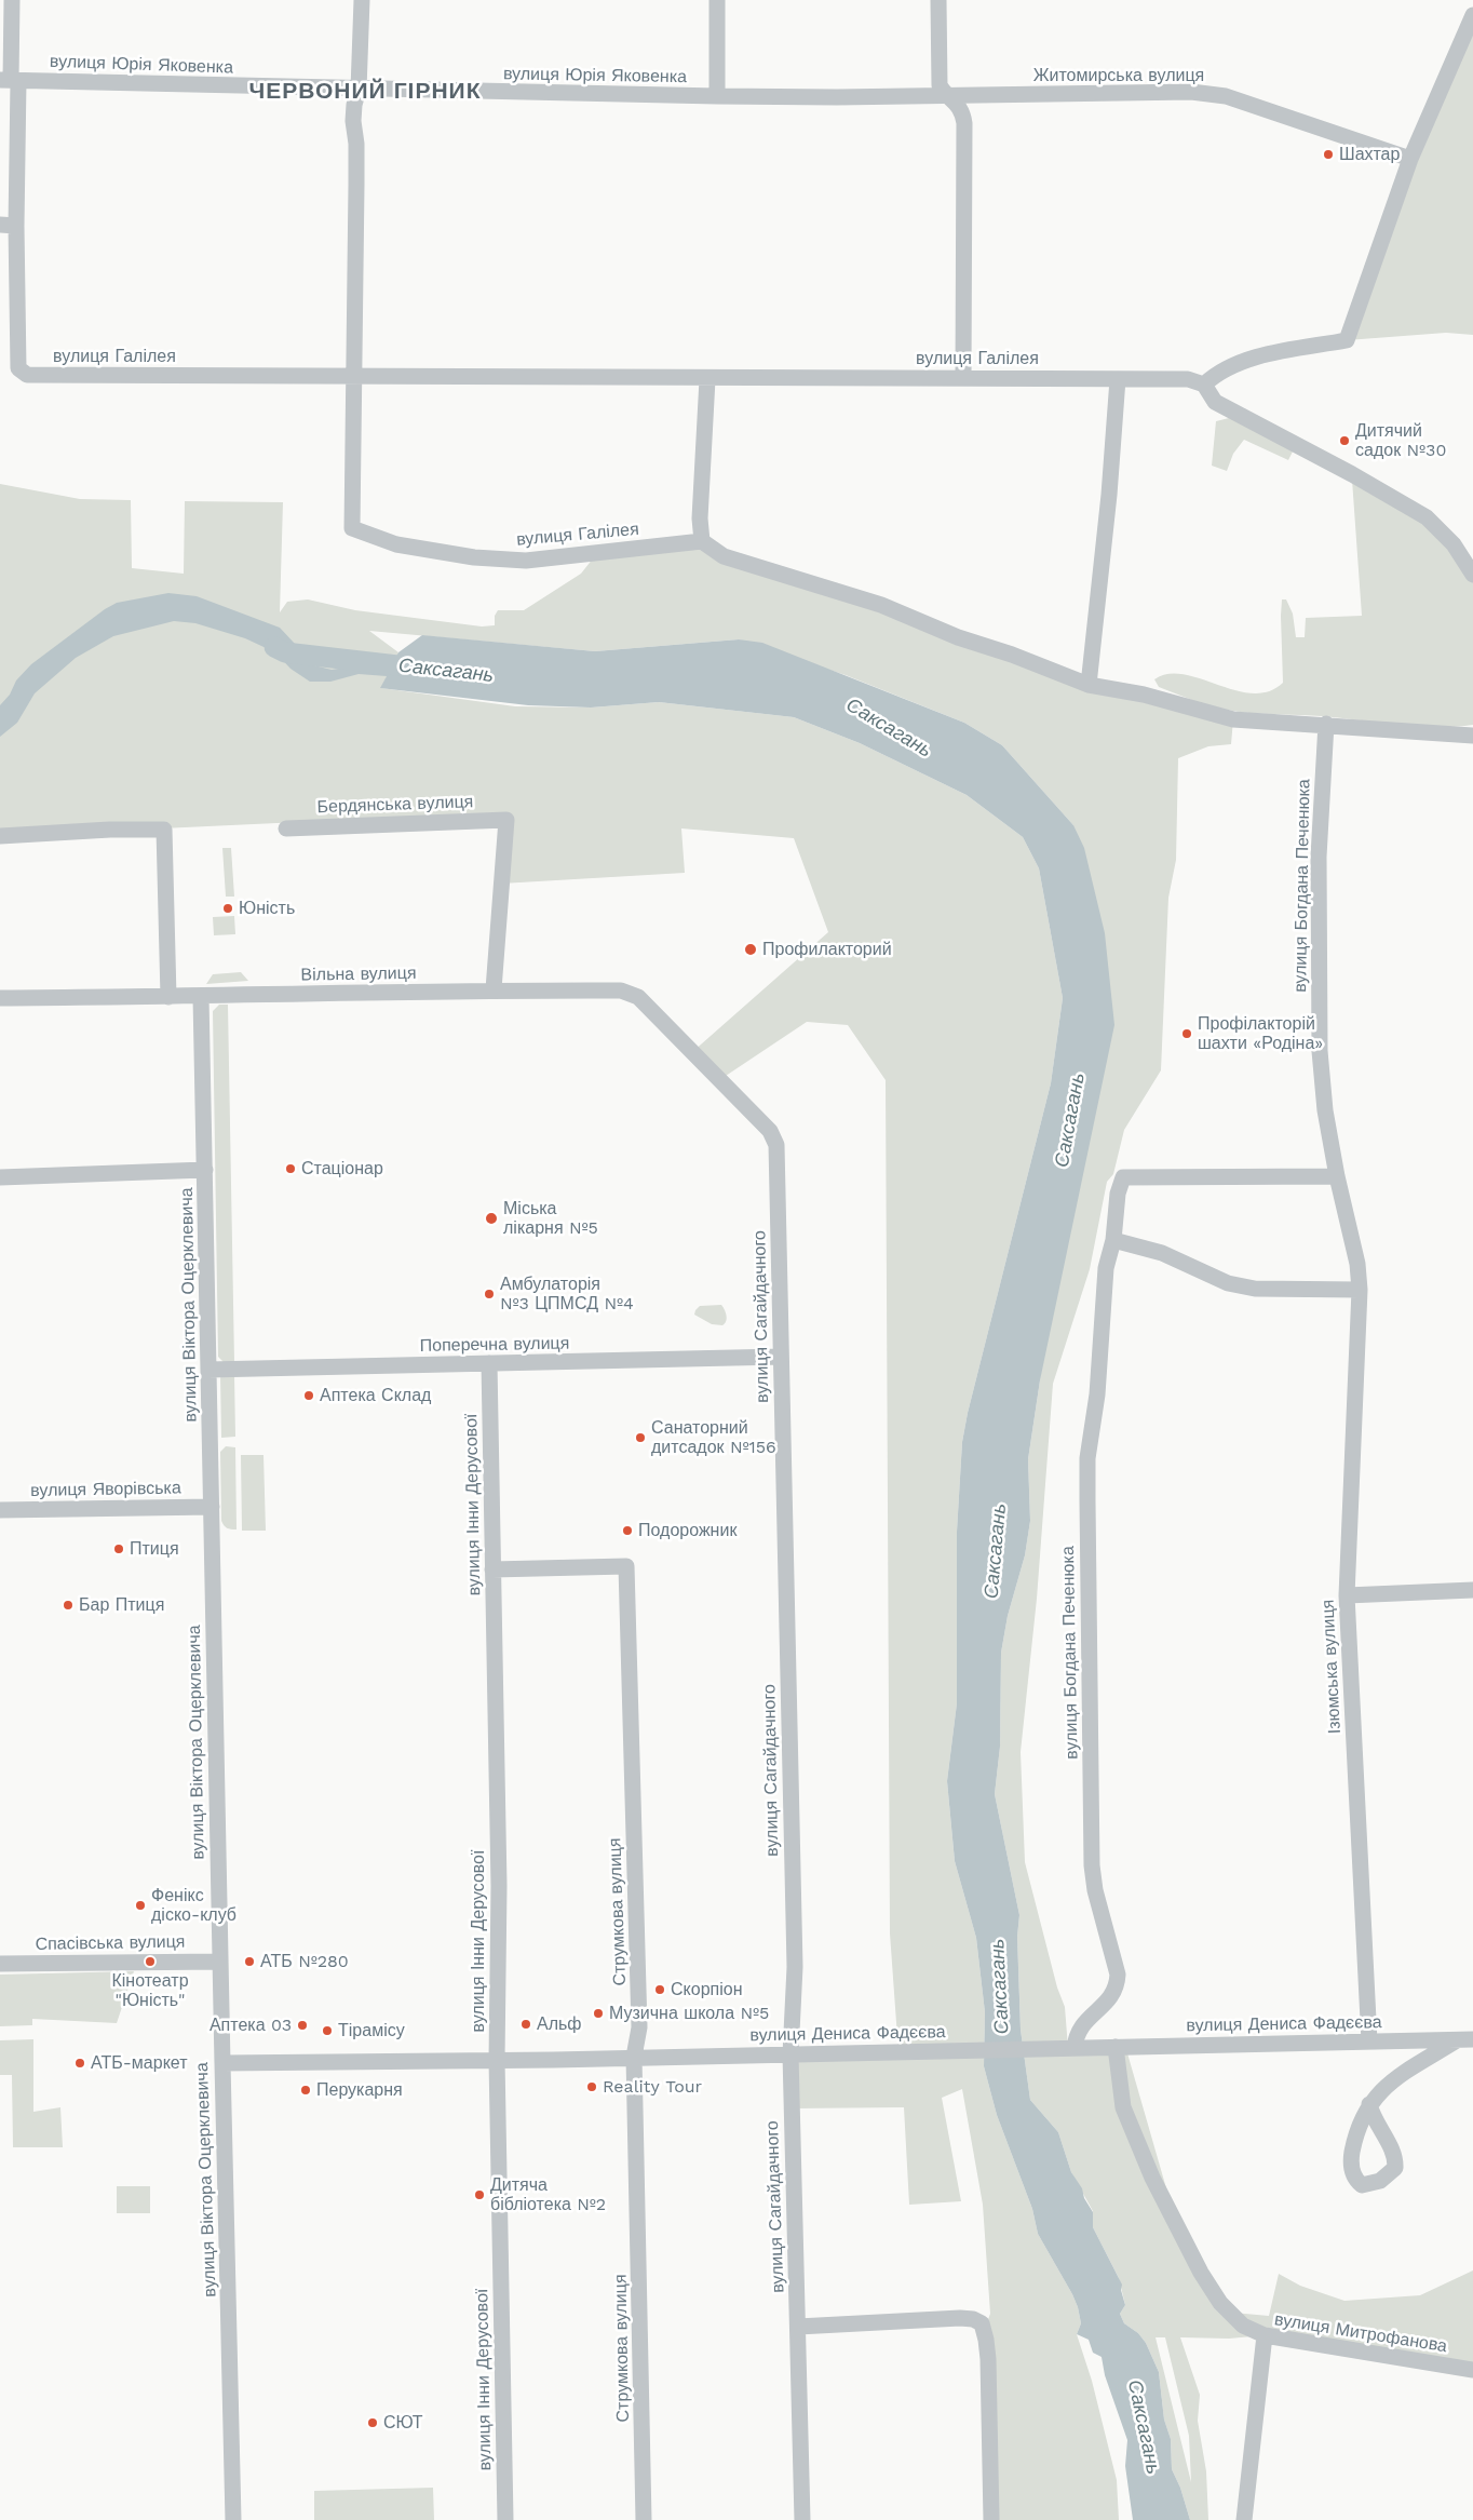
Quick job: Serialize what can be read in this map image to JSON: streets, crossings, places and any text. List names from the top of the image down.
{
  "streets": {
    "street": [
      "вулиця Юрія Яковенка",
      "Житомирська вулиця",
      "вулиця Галілея",
      "Бердянська вулиця",
      "вулиця Богдана Печенюка",
      "Вільна вулиця",
      "вулиця Віктора Оцерклевича",
      "вулиця Сагайдачного",
      "Поперечна вулиця",
      "вулиця Яворівська",
      "вулиця Інни Дерусової",
      "Ізюмська вулиця",
      "Струмкова вулиця",
      "Спасівська вулиця",
      "вулиця Дениса Фадєєва",
      "вулиця Митрофанова"
    ]
  },
  "crossings": [
    ["вулиця Юрія Яковенка", "Житомирська вулиця"],
    ["вулиця Юрія Яковенка", "вулиця Галілея"],
    ["Бердянська вулиця", "Вільна вулиця"],
    ["вулиця Богдана Печенюка", "Ізюмська вулиця"],
    ["вулиця Богдана Печенюка", "вулиця Дениса Фадєєва"],
    ["Вільна вулиця", "вулиця Віктора Оцерклевича"],
    ["Вільна вулиця", "вулиця Сагайдачного"],
    ["вулиця Віктора Оцерклевича", "Поперечна вулиця"],
    ["вулиця Віктора Оцерклевича", "вулиця Яворівська"],
    ["вулиця Віктора Оцерклевича", "Спасівська вулиця"],
    ["вулиця Віктора Оцерклевича", "вулиця Дениса Фадєєва"],
    ["вулиця Сагайдачного", "Поперечна вулиця"],
    ["вулиця Сагайдачного", "вулиця Дениса Фадєєва"],
    ["Поперечна вулиця", "вулиця Інни Дерусової"],
    ["вулиця Інни Дерусової", "Струмкова вулиця"],
    ["вулиця Інни Дерусової", "вулиця Дениса Фадєєва"],
    ["Ізюмська вулиця", "вулиця Дениса Фадєєва"],
    ["Струмкова вулиця", "вулиця Дениса Фадєєва"]
  ],
  "districts": ["ЧЕРВОНИЙ ГІРНИК"],
  "water": ["Саксагань"],
  "places": [
    "Шахтар",
    "Дитячий садок №30",
    "Юність",
    "Профилакторий",
    "Профілакторій шахти «Родіна»",
    "Стаціонар",
    "Міська лікарня №5",
    "Амбулаторія №3 ЦПМСД №4",
    "Аптека Склад",
    "Санаторний дитсадок №156",
    "Подорожник",
    "Птиця",
    "Бар Птиця",
    "Фенікс діско-клуб",
    "Кінотеатр \"Юність\"",
    "АТБ №280",
    "Скорпіон",
    "Музична школа №5",
    "Альф",
    "Аптека 03",
    "Тірамісу",
    "АТБ-маркет",
    "Reality Tour",
    "Перукарня",
    "Дитяча бібліотека №2",
    "СЮТ"
  ]
}
